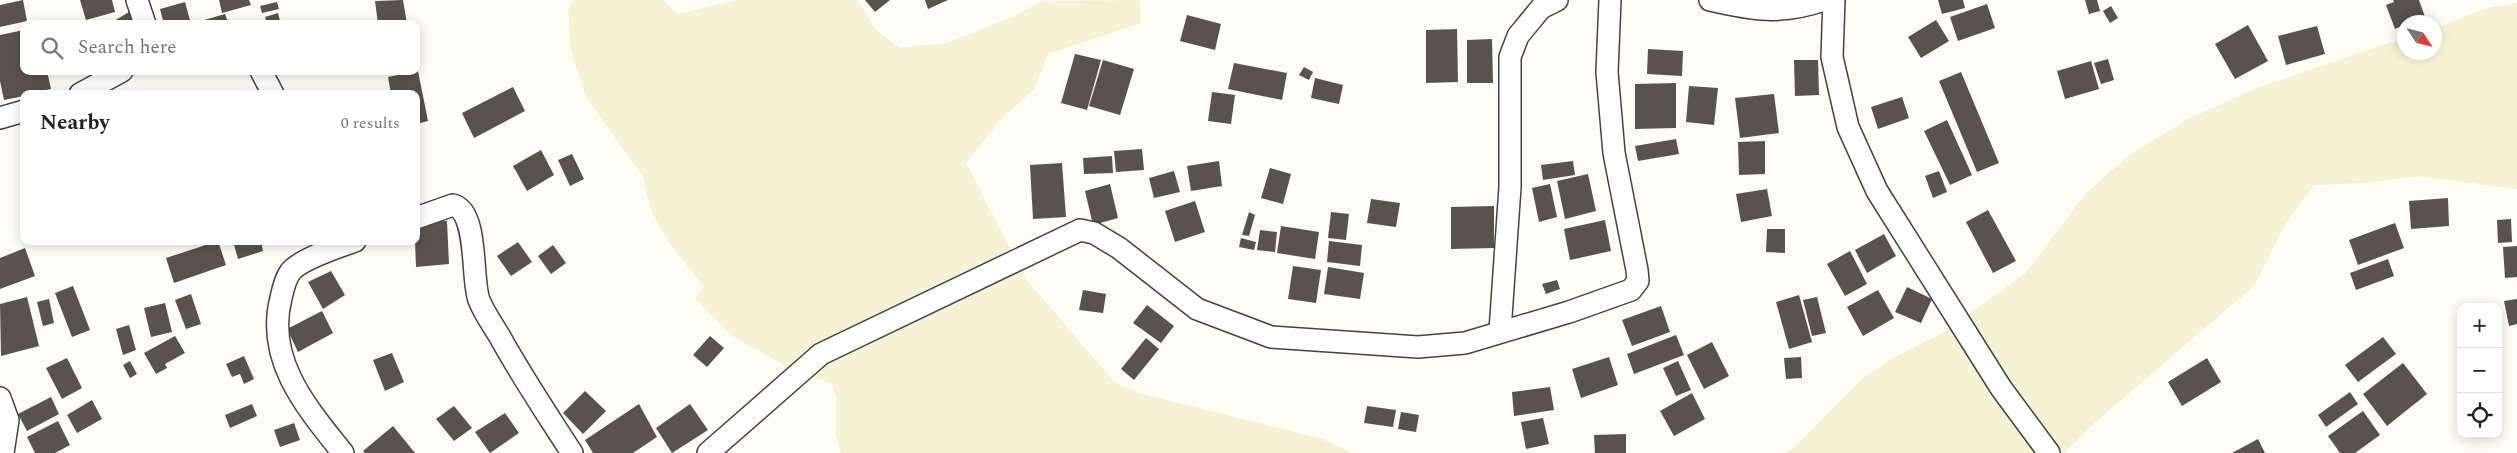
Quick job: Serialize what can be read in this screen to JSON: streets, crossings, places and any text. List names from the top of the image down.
{
  "north": "bottom right",
  "page": {
    "search": "Search here",
    "heading": ["Nearby", "0 results"],
    "map_buttons": ["+", "−"]
  }
}
